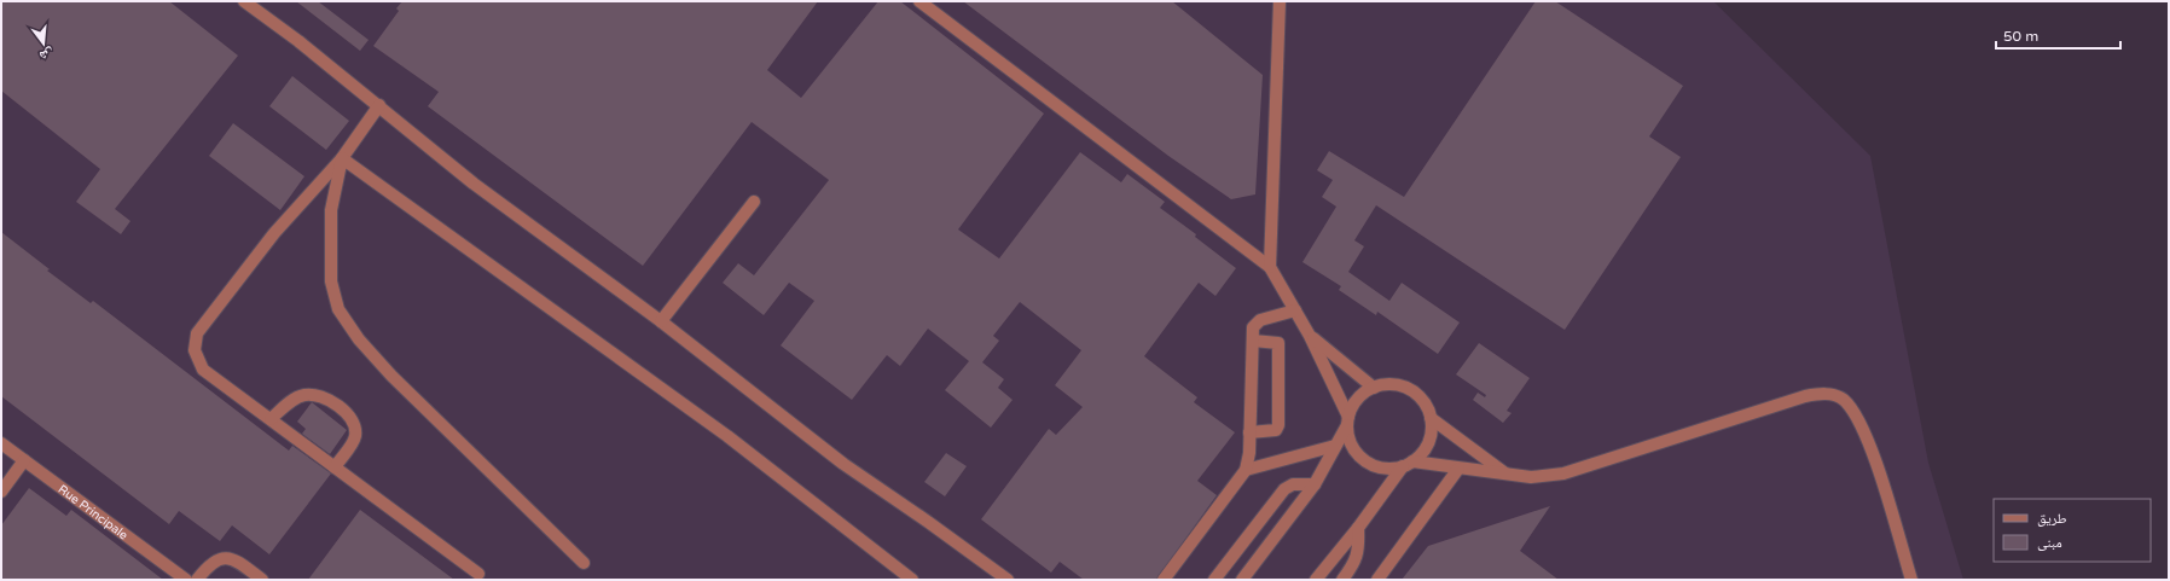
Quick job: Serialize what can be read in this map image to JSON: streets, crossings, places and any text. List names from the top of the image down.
{
  "streets": {
    "street": ["Rue Principale"]
  },
  "legend": ["طريق", "مبنى"],
  "scale_bar": "50 m",
  "north": "bottom"
}
